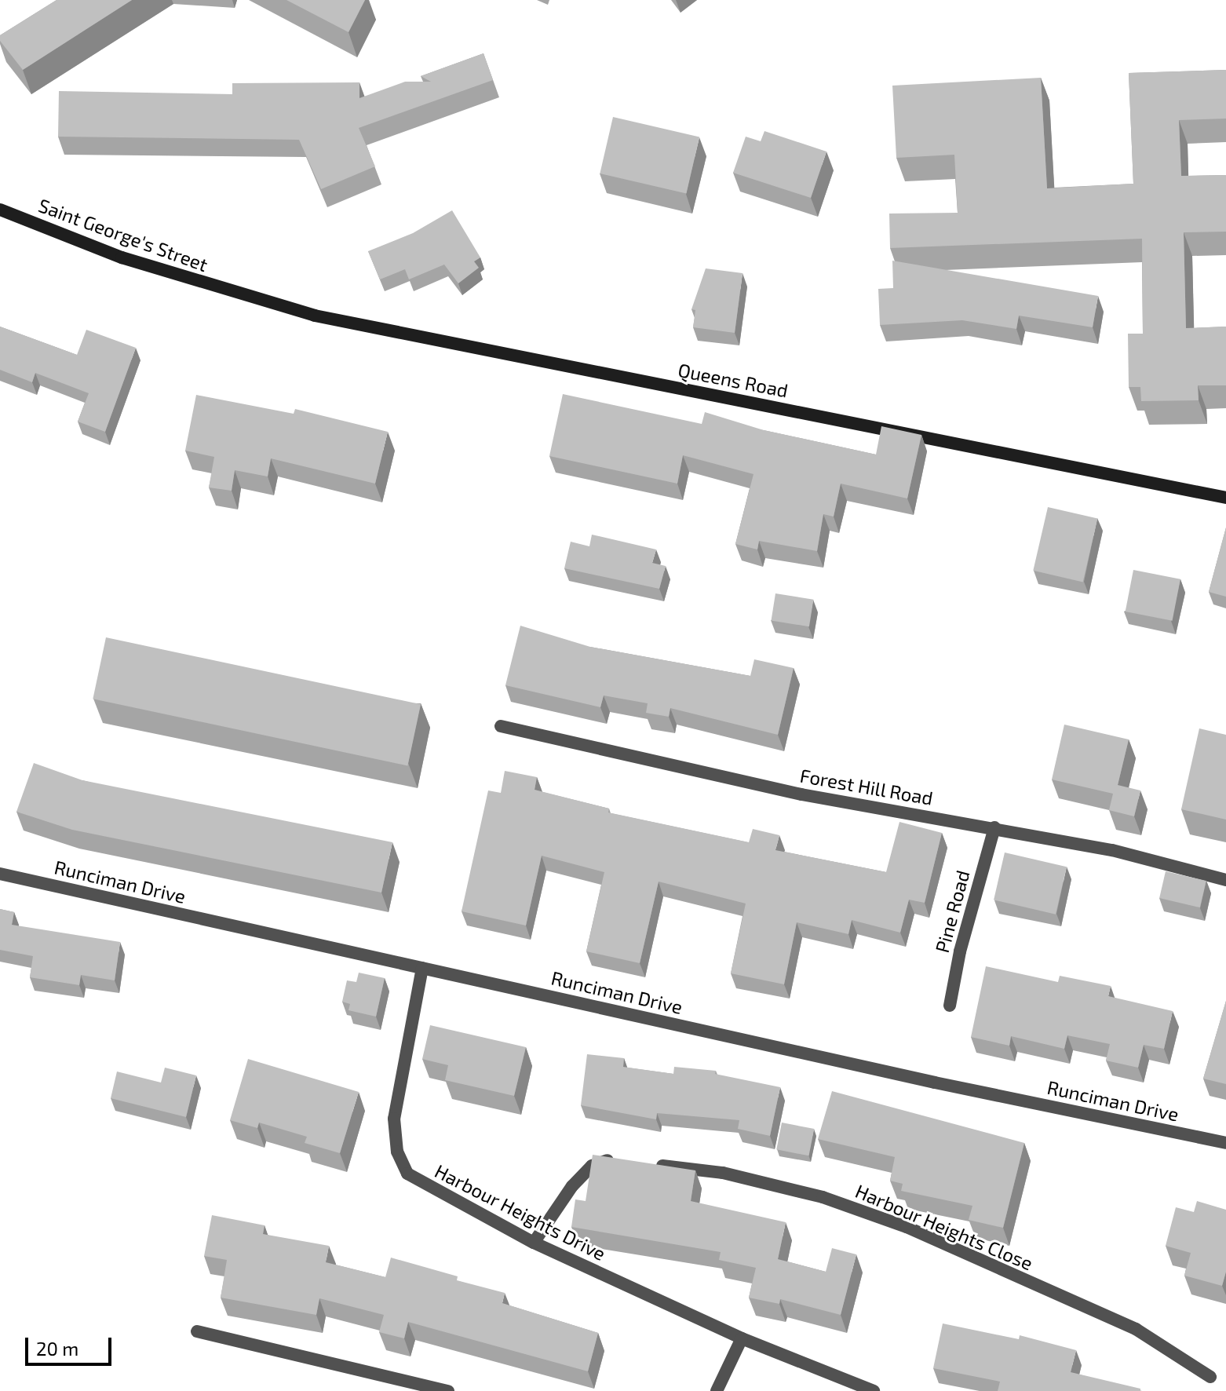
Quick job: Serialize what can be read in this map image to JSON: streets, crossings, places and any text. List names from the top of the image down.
{
  "streets": {
    "main road": ["Saint George's Street", "Queens Road"],
    "street": [
      "Forest Hill Road",
      "Runciman Drive",
      "Pine Road",
      "Harbour Heights Drive",
      "Harbour Heights Close"
    ]
  },
  "crossings": [
    ["Saint George's Street", "Queens Road"],
    ["Forest Hill Road", "Pine Road"],
    ["Runciman Drive", "Harbour Heights Drive"]
  ],
  "scale_bar": "20 m"
}
